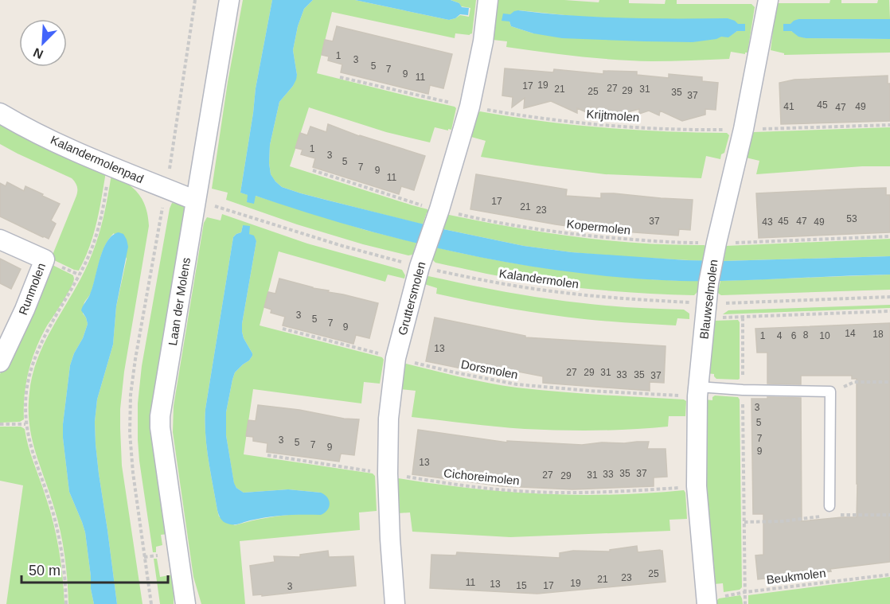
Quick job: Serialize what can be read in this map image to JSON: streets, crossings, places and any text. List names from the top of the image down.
{
  "streets": {
    "street": [
      "Kalandermolenpad",
      "Runmolen",
      "Gruttersmolen",
      "Blauwselmolen",
      "Laan der Molens"
    ],
    "path": [
      "Krijtmolen",
      "Kopermolen",
      "Kalandermolen",
      "Dorsmolen",
      "Cichoreimolen",
      "Beukmolen"
    ]
  },
  "crossings": [
    ["Krijtmolen", "Gruttersmolen"],
    ["Krijtmolen", "Blauwselmolen"],
    ["Kalandermolenpad", "Kalandermolen"],
    ["Kalandermolenpad", "Laan der Molens"],
    ["Kopermolen", "Gruttersmolen"],
    ["Kopermolen", "Blauwselmolen"],
    ["Kalandermolen", "Gruttersmolen"],
    ["Kalandermolen", "Blauwselmolen"],
    ["Kalandermolen", "Laan der Molens"],
    ["Gruttersmolen", "Dorsmolen"],
    ["Gruttersmolen", "Cichoreimolen"],
    ["Blauwselmolen", "Dorsmolen"],
    ["Blauwselmolen", "Cichoreimolen"],
    ["Blauwselmolen", "Beukmolen"]
  ],
  "house_numbers": [
    "1",
    "3",
    "5",
    "7",
    "9",
    "11",
    "19",
    "17",
    "27",
    "21",
    "31",
    "29",
    "25",
    "35",
    "37",
    "45",
    "41",
    "49",
    "47",
    "1",
    "3",
    "5",
    "7",
    "9",
    "11",
    "17",
    "21",
    "23",
    "53",
    "37",
    "45",
    "47",
    "43",
    "49",
    "3",
    "5",
    "7",
    "9",
    "14",
    "18",
    "8",
    "1",
    "4",
    "6",
    "10",
    "13",
    "27",
    "29",
    "31",
    "33",
    "35",
    "37",
    "3",
    "5",
    "7",
    "3",
    "5",
    "7",
    "9",
    "9",
    "13",
    "35",
    "37",
    "33",
    "27",
    "31",
    "29",
    "25",
    "23",
    "21",
    "11",
    "19",
    "13",
    "15",
    "17",
    "3"
  ],
  "scale_bar": "50 m",
  "north": "bottom left"
}
